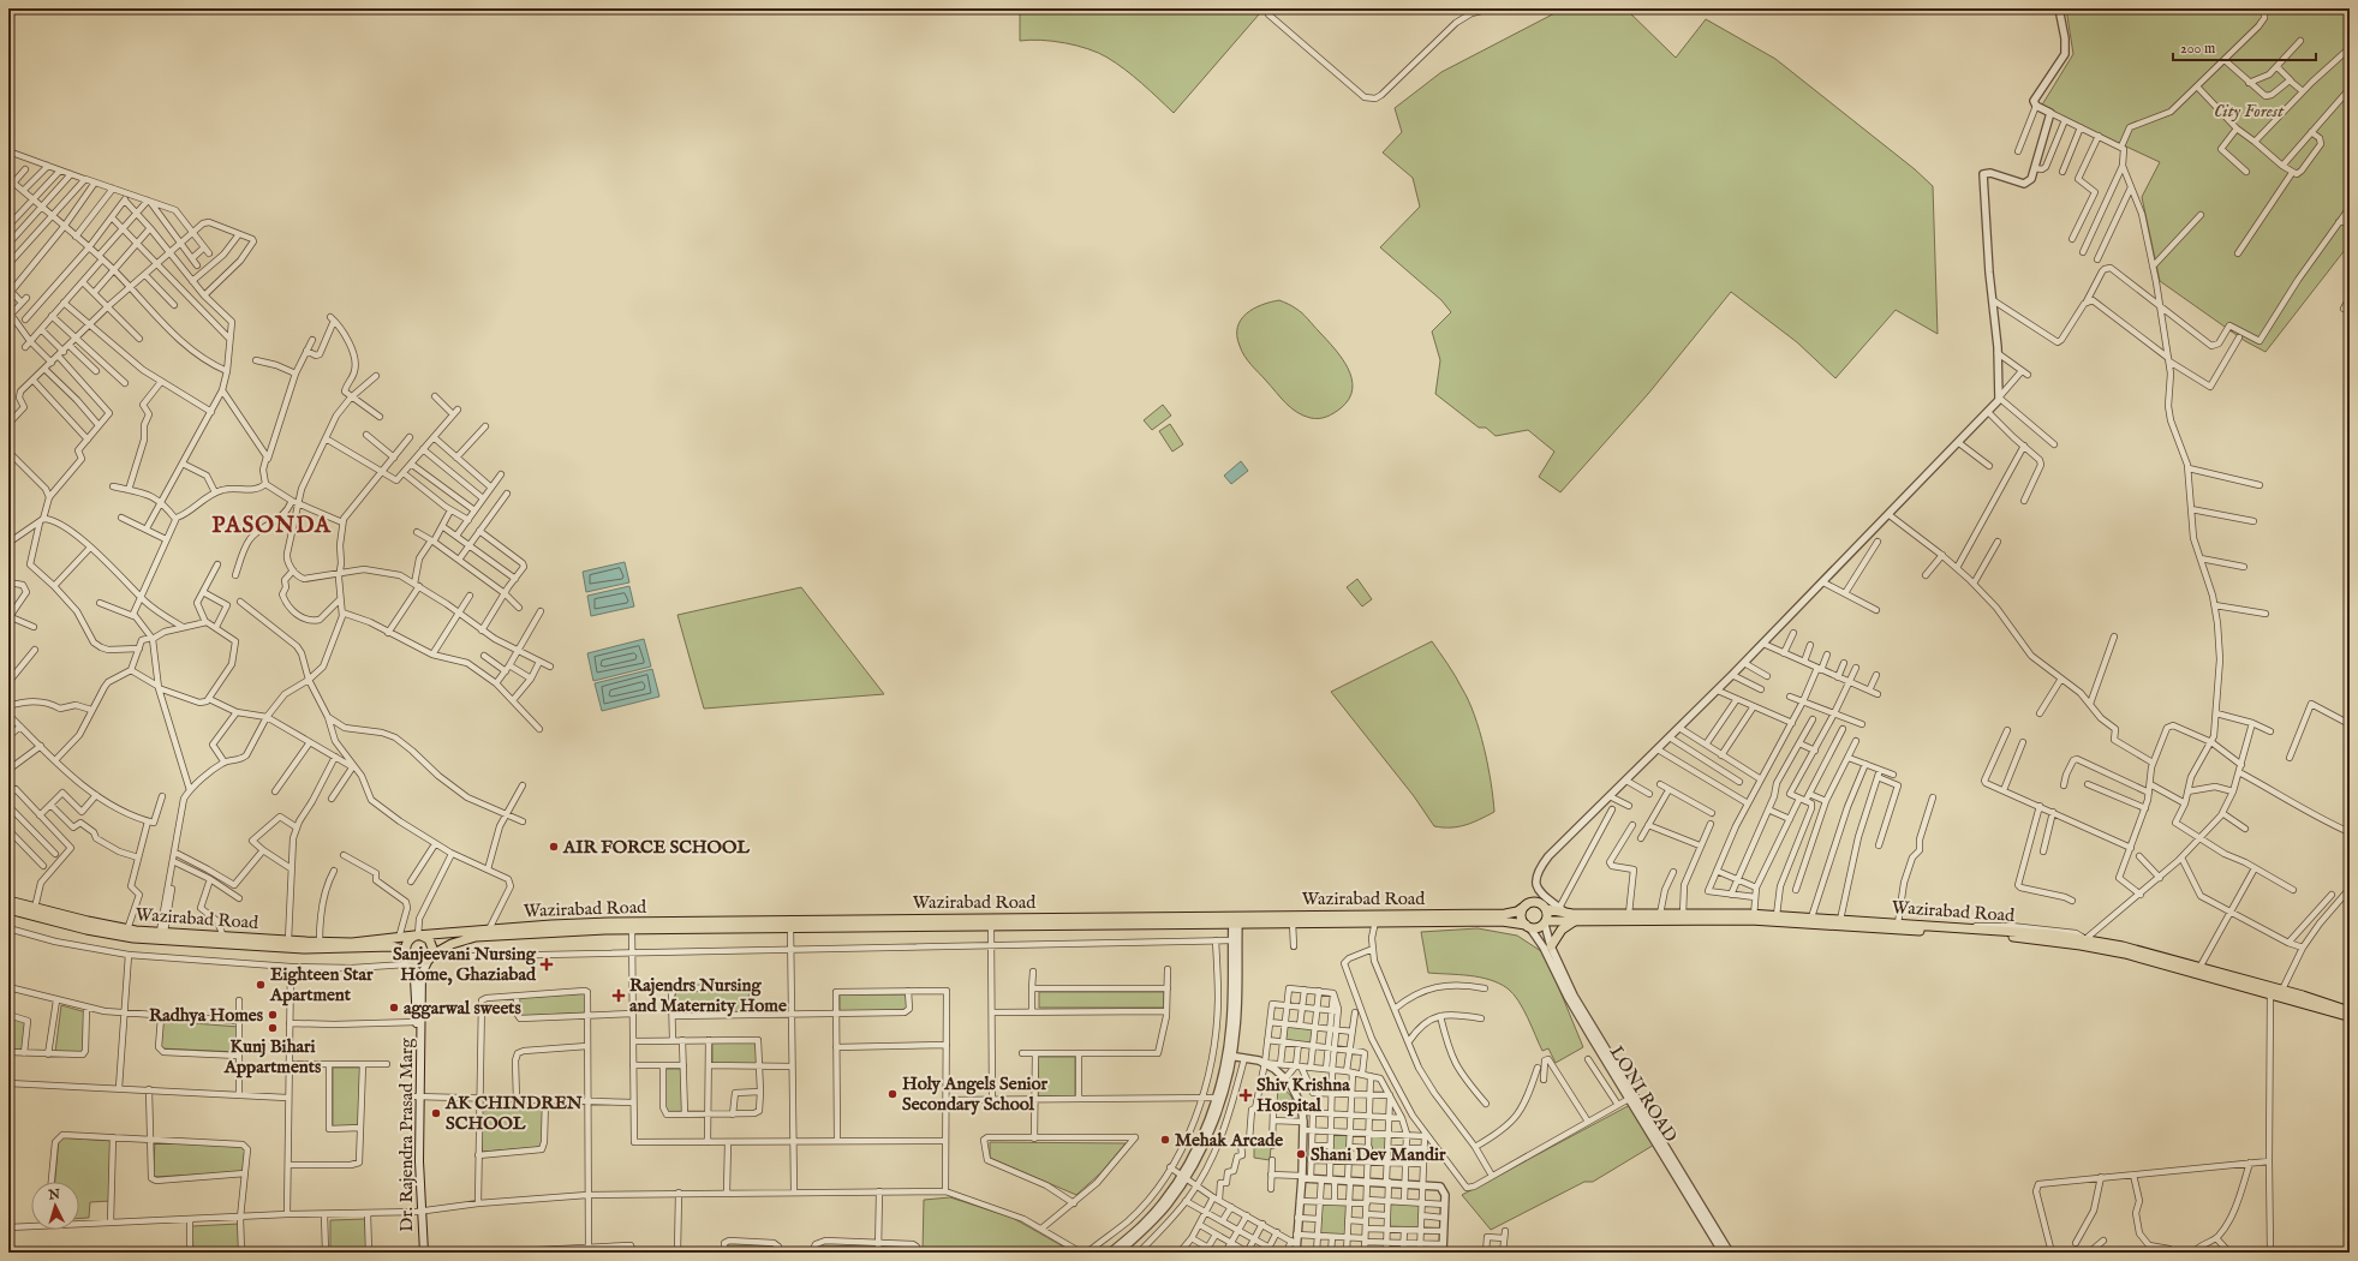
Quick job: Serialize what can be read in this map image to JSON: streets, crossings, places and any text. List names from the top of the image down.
{
  "streets": {
    "main road": ["Wazirabad Road", "Dr. Rajendra Prasad Marg"],
    "street": ["LONI ROAD"]
  },
  "crossings": [
    ["Wazirabad Road", "Dr. Rajendra Prasad Marg"]
  ],
  "districts": ["PASONDA"],
  "parks": ["City Forest"],
  "places": {
    "other": [
      "AIR FORCE SCHOOL",
      "Eighteen Star Apartment",
      "aggarwal sweets",
      "Radhya Homes",
      "Kunj Bihari Appartments",
      "Holy Angels Senior Secondary School",
      "AK CHINDREN SCHOOL",
      "Mehak Arcade",
      "Shani Dev Mandir"
    ],
    "health": ["Sanjeevani Nursing Home, Ghaziabad", "Rajendrs Nursing and Maternity Home", "Shiv Krishna Hospital"]
  },
  "scale_bar": "200 m",
  "north": "top"
}
